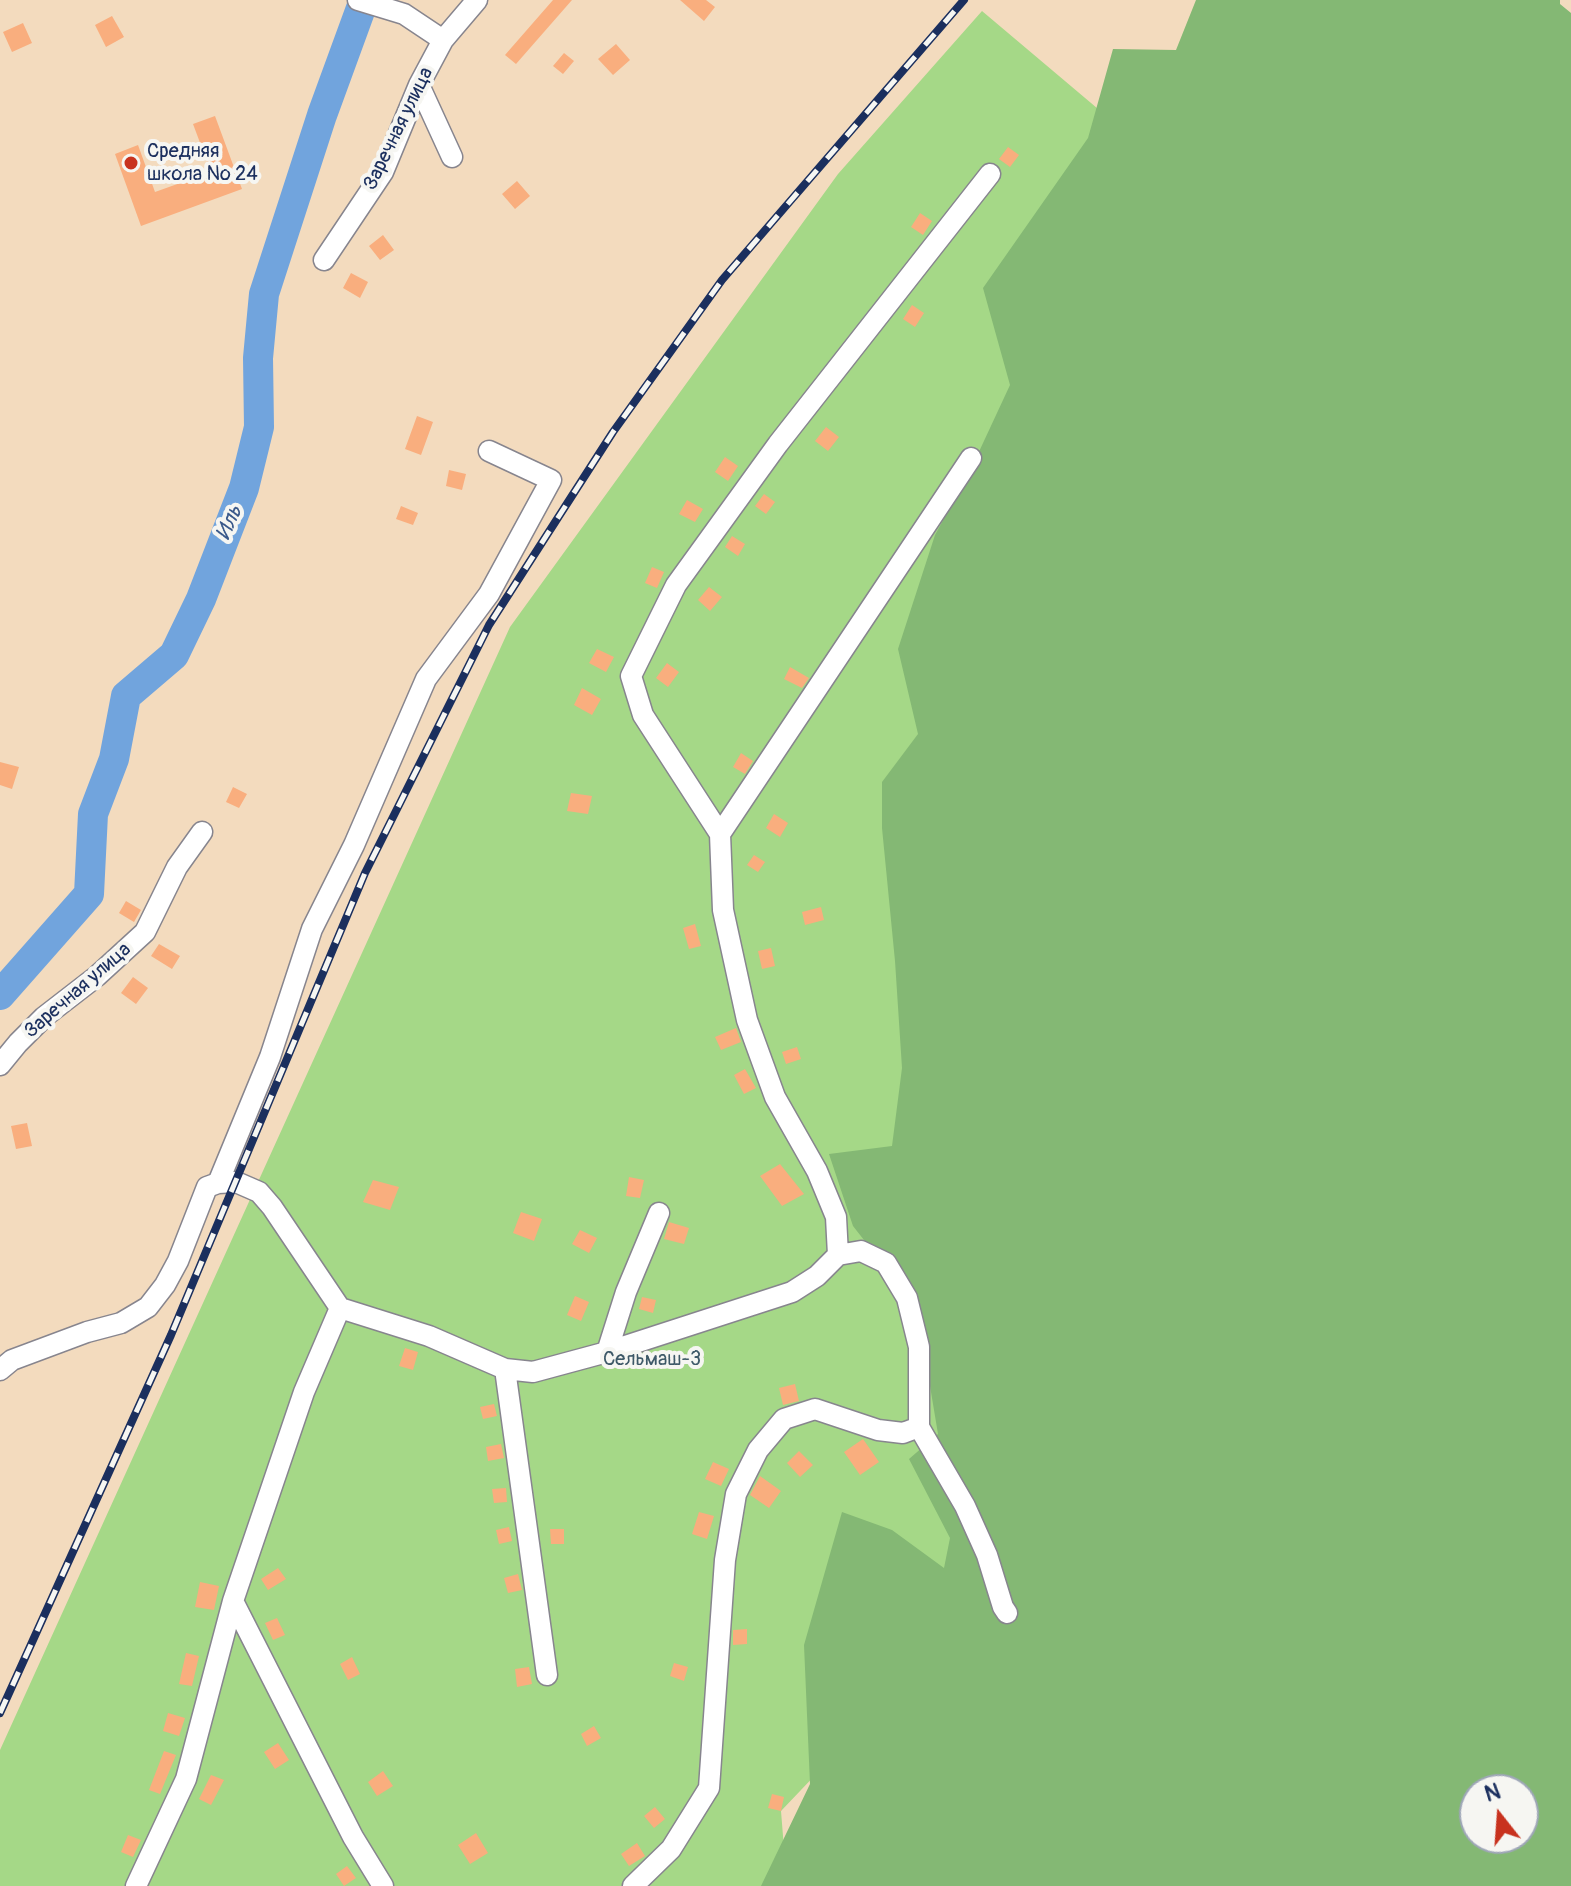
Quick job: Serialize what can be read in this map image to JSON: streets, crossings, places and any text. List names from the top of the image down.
{
  "streets": {
    "street": ["Заречная улица"]
  },
  "water": ["Иль"],
  "parks": ["Сельмаш-3"],
  "places": ["Средняя школа № 24"],
  "north": "top"
}
